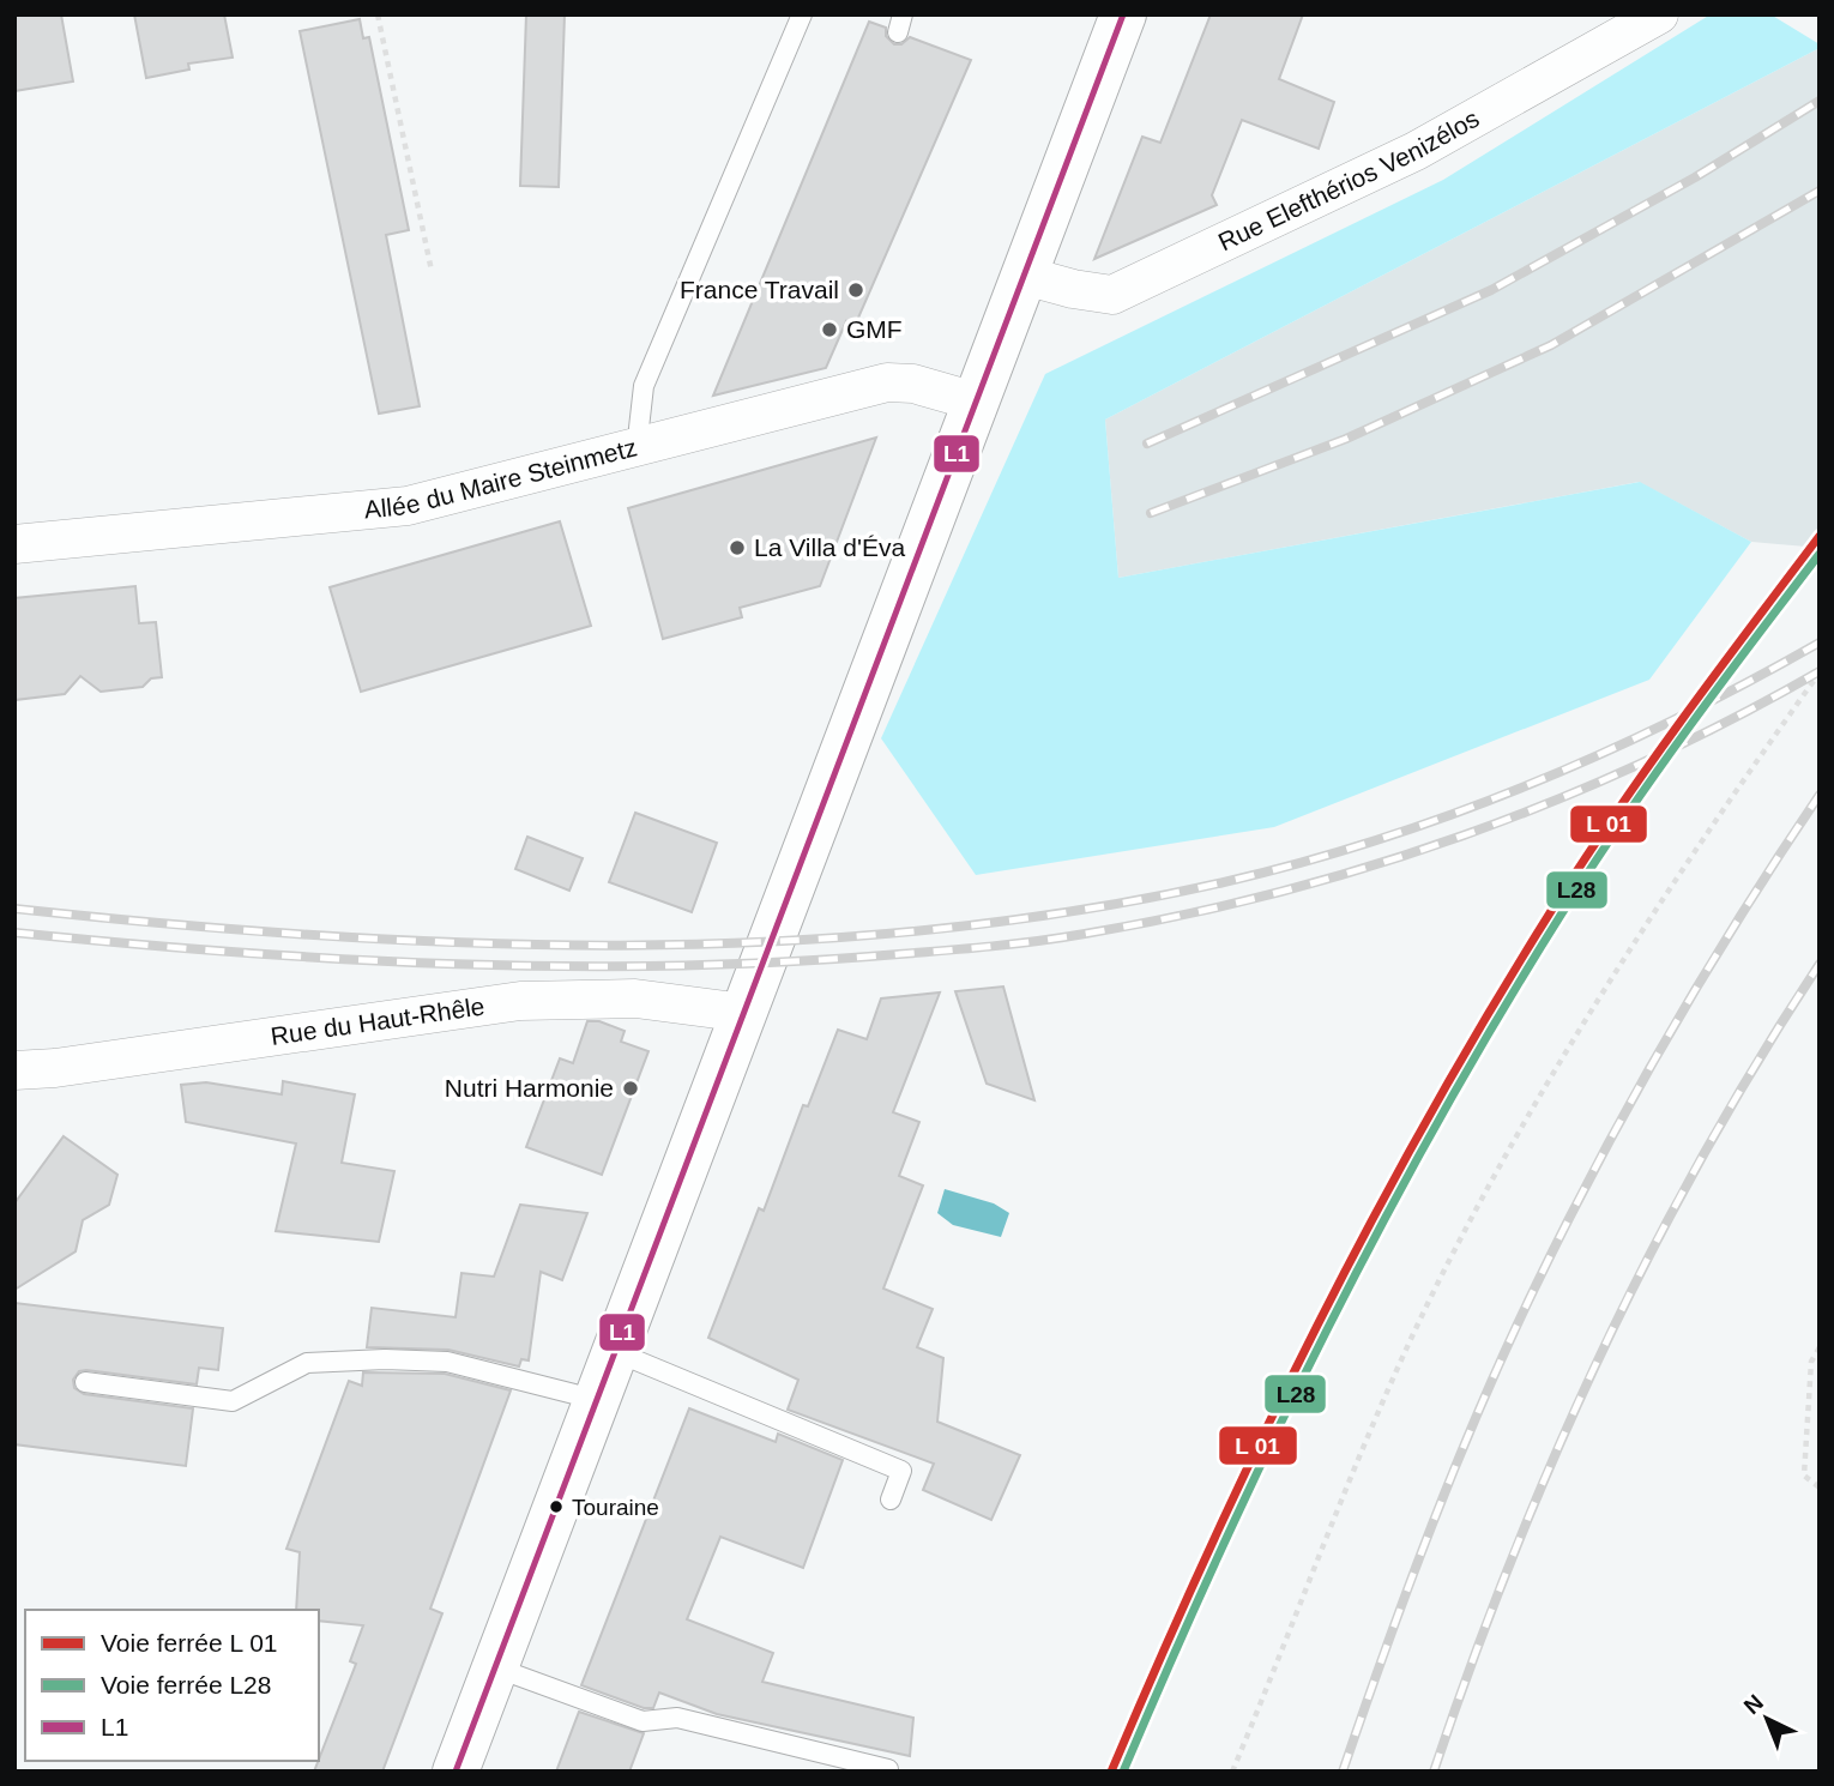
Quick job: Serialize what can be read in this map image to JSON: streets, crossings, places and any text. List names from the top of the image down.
{
  "streets": {
    "street": ["Rue Elefthérios Venizélos", "Allée du Maire Steinmetz", "Rue du Haut-Rhêle"]
  },
  "places": [
    "France Travail",
    "GMF",
    "La Villa d'Éva",
    "Nutri Harmonie",
    "Touraine"
  ],
  "lines": ["transit line L1", "rail line L28"],
  "legend": ["Voie ferrée L 01", "Voie ferrée L28", "L1"],
  "north": "top left"
}
